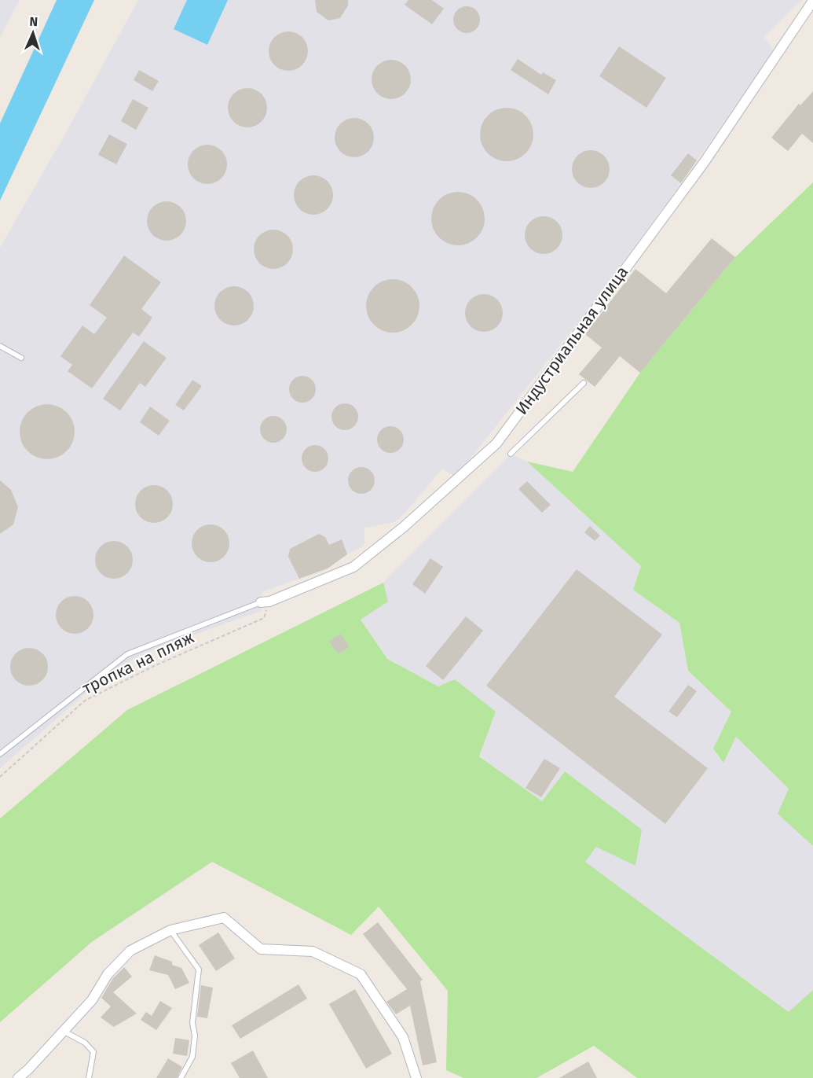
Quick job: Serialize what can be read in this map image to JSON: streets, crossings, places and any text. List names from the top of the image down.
{
  "streets": {
    "street": ["Индустриальная улица"],
    "path": ["тропка на пляж"]
  },
  "crossings": [
    ["Индустриальная улица", "тропка на пляж"]
  ],
  "north": "top"
}
